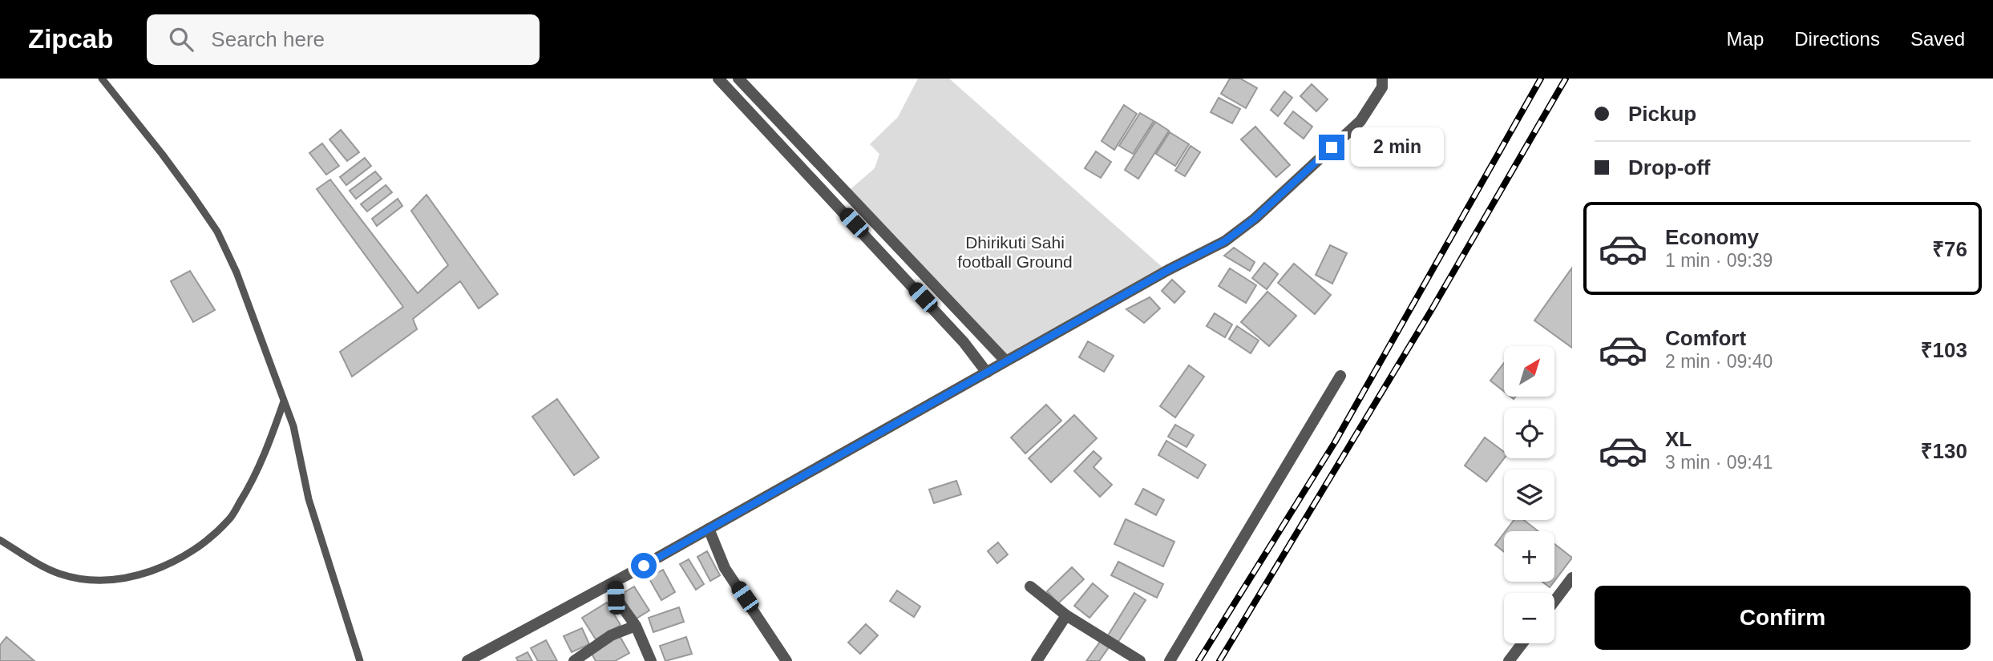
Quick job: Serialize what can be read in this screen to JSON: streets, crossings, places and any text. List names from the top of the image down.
{
  "parks": ["Dhirikuti Sahi football Ground"],
  "north": "top right",
  "page": {
    "header": "Zipcab",
    "search": "Search here",
    "nav": ["Map", "Directions", "Saved"],
    "banner": ["Pickup", "Drop-off"],
    "bubble": "2 min",
    "list": [
      {
        "name": "Economy",
        "note": "1 min · 09:39",
        "value": "₹76"
      },
      {
        "name": "Comfort",
        "note": "2 min · 09:40",
        "value": "₹103"
      },
      {
        "name": "XL",
        "note": "3 min · 09:41",
        "value": "₹130"
      }
    ],
    "map_buttons": ["+", "−"],
    "buttons": "Confirm"
  }
}
